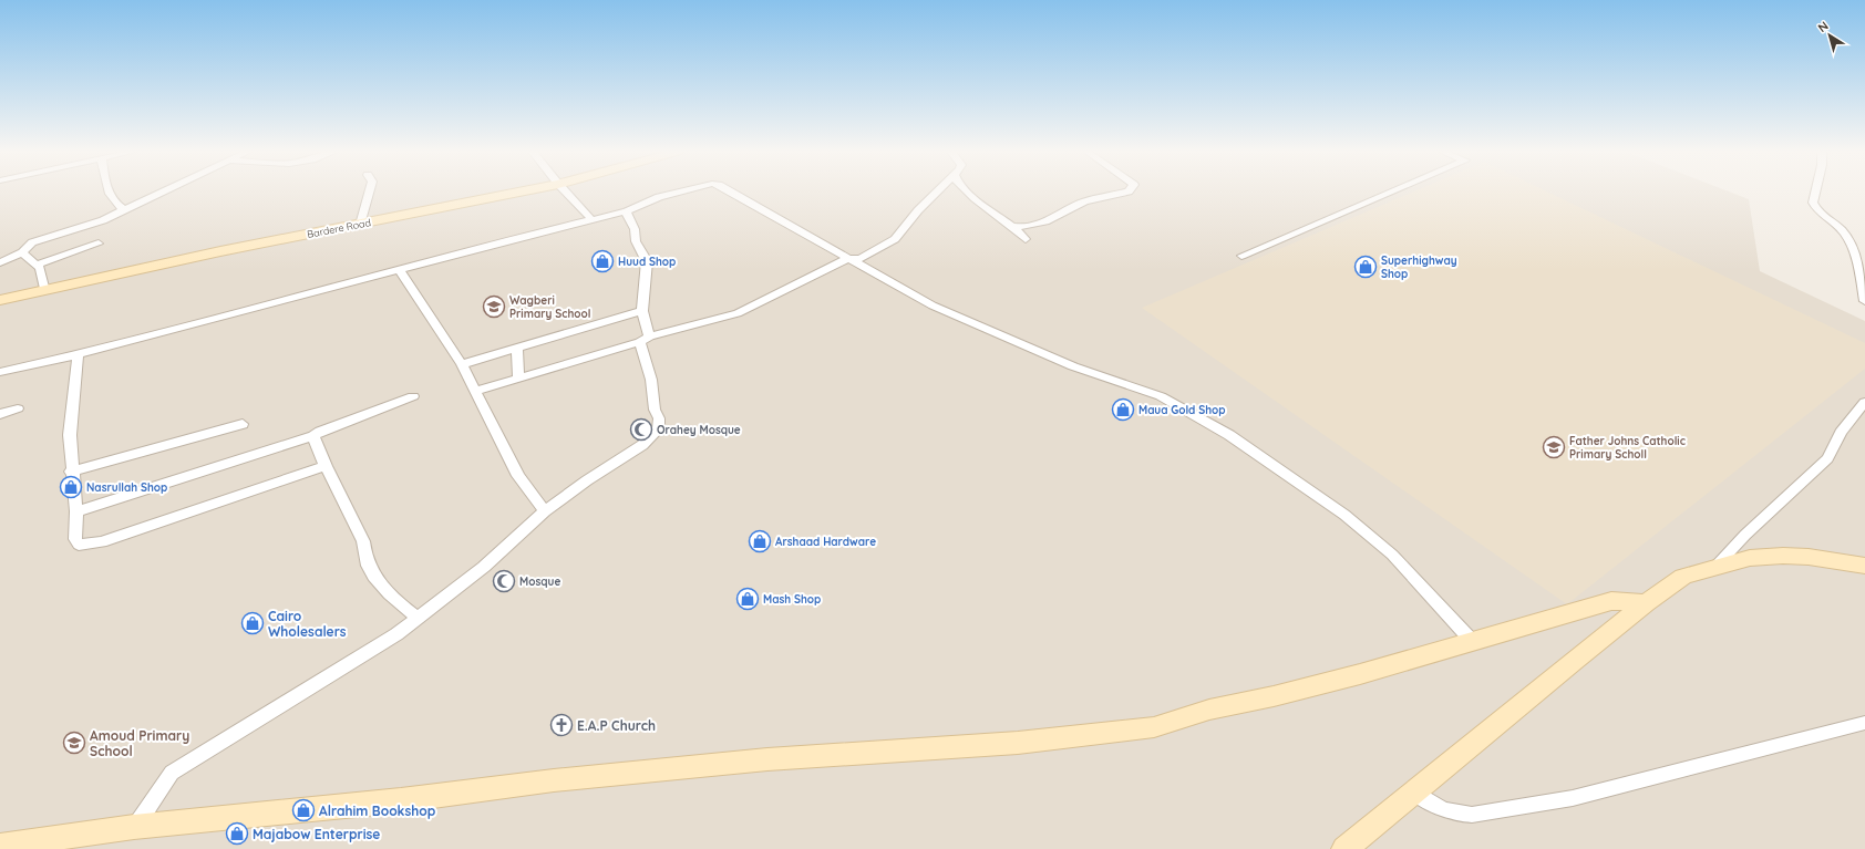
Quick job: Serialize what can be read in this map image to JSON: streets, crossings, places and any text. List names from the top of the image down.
{
  "streets": {
    "street": ["Bardere Road"]
  },
  "places": {
    "shop": [
      "Huud Shop",
      "Superhighway Shop",
      "Maua Gold Shop",
      "Nasrullah Shop",
      "Arshaad Hardware",
      "Mash Shop",
      "Cairo Wholesalers",
      "Alrahim Bookshop",
      "Majabow Enterprise"
    ],
    "school or university": ["Wagberi Primary School", "Father Johns Catholic Primary Scholl", "Amoud Primary School"],
    "mosque": ["Orahey Mosque", "Mosque"],
    "church": ["E.A.P Church"]
  },
  "north": "top left"
}
